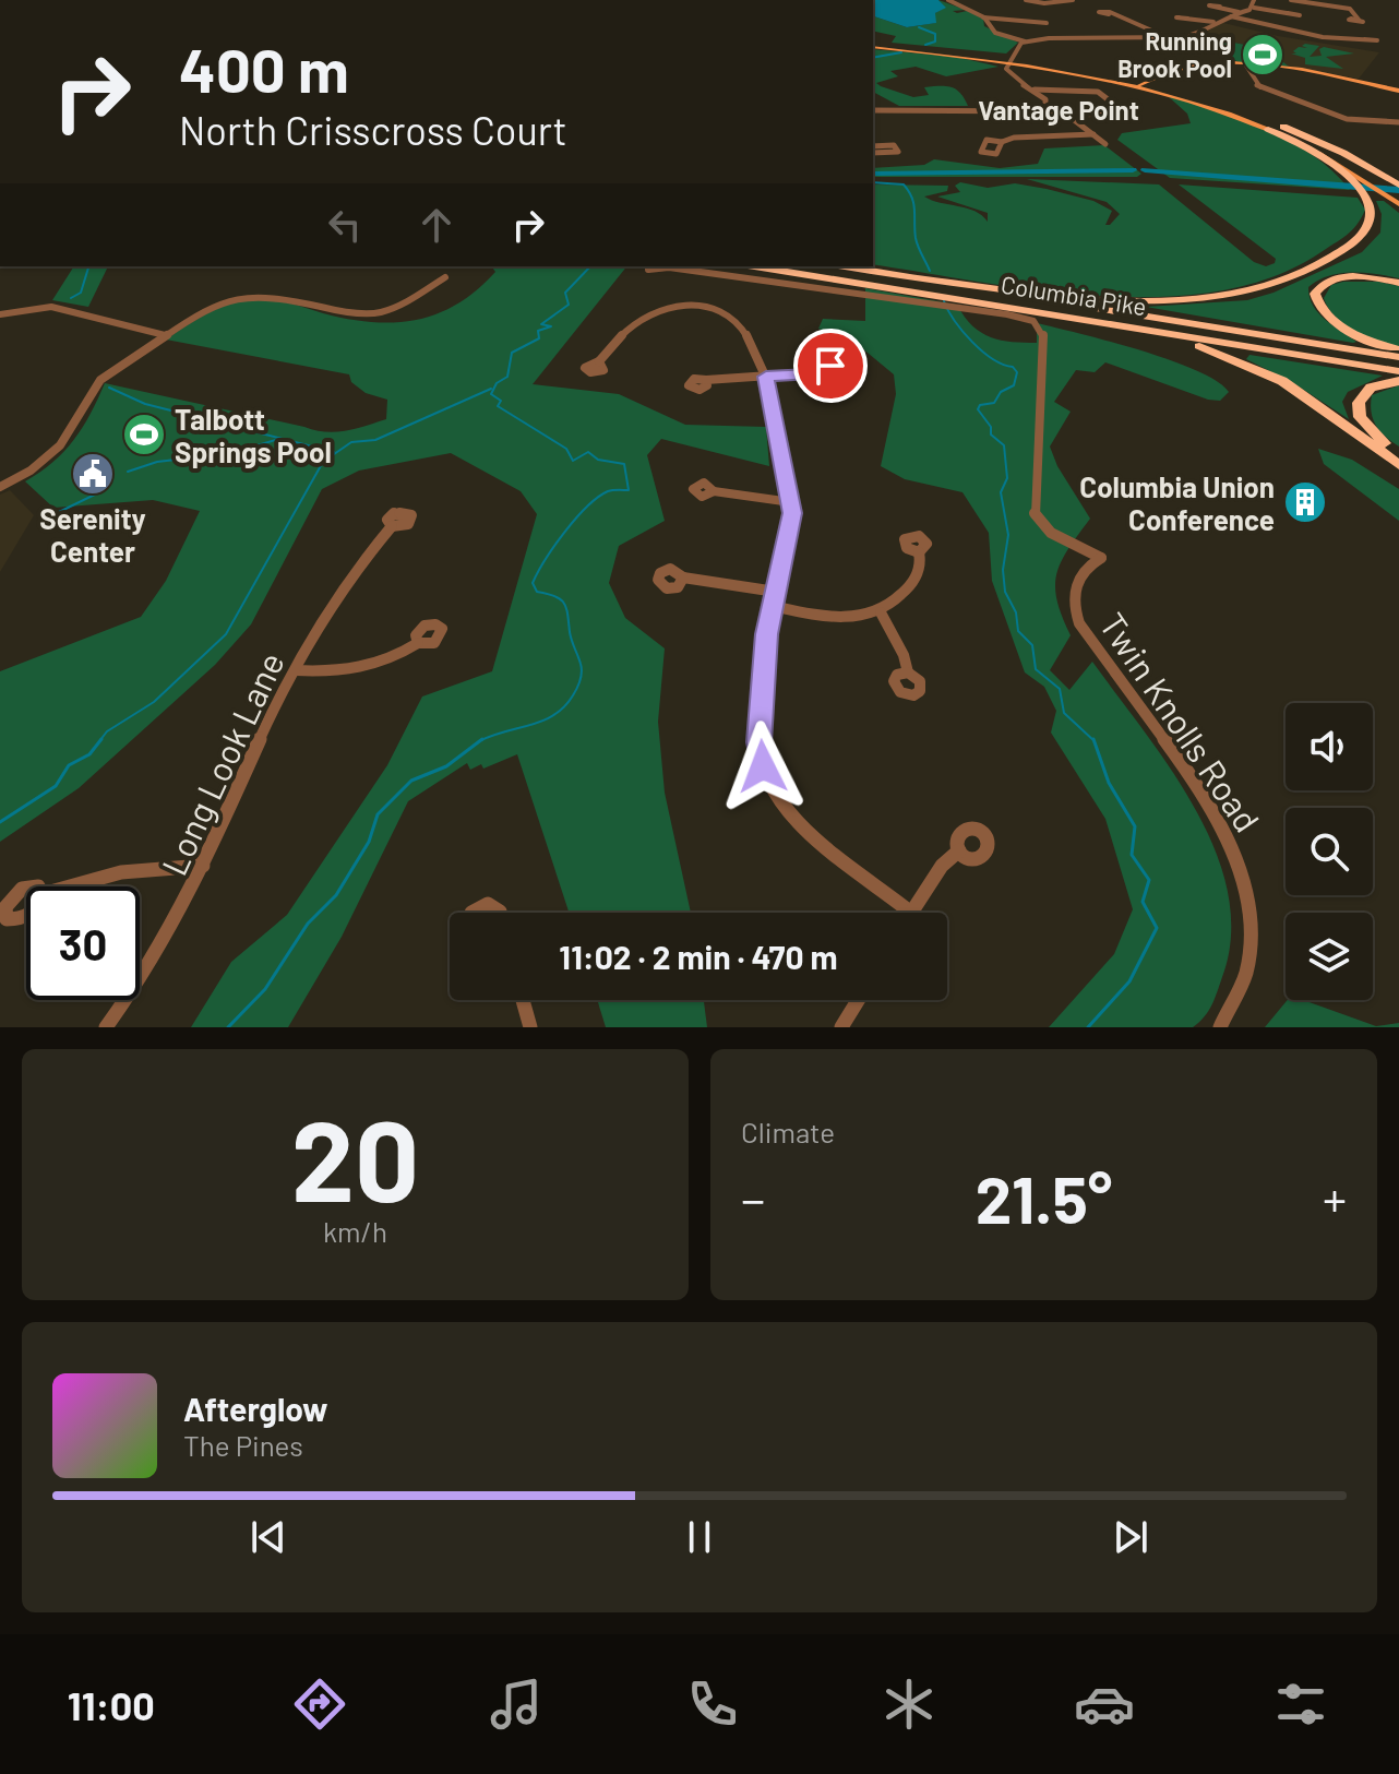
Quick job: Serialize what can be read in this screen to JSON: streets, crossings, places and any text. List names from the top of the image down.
{
  "streets": {
    "highway": ["Columbia Pike"],
    "street": ["Twin Knolls Road", "Long Look Lane"]
  },
  "districts": ["Vantage Point"],
  "places": {
    "sports": ["Running Brook Pool", "Talbott Springs Pool"],
    "public building": ["Serenity Center"],
    "building": ["Columbia Union Conference"]
  },
  "page": {
    "turn": ["400 m", "North Crisscross Court"],
    "limit": "30",
    "trip": "11:02 · 2 min · 470 m",
    "tile": [
      ["20", "km/h"],
      "Climate"
    ],
    "heat": ["−", "21.5°", "+"],
    "song": ["Afterglow", "The Pines"],
    "tabs": "11:00"
  }
}
